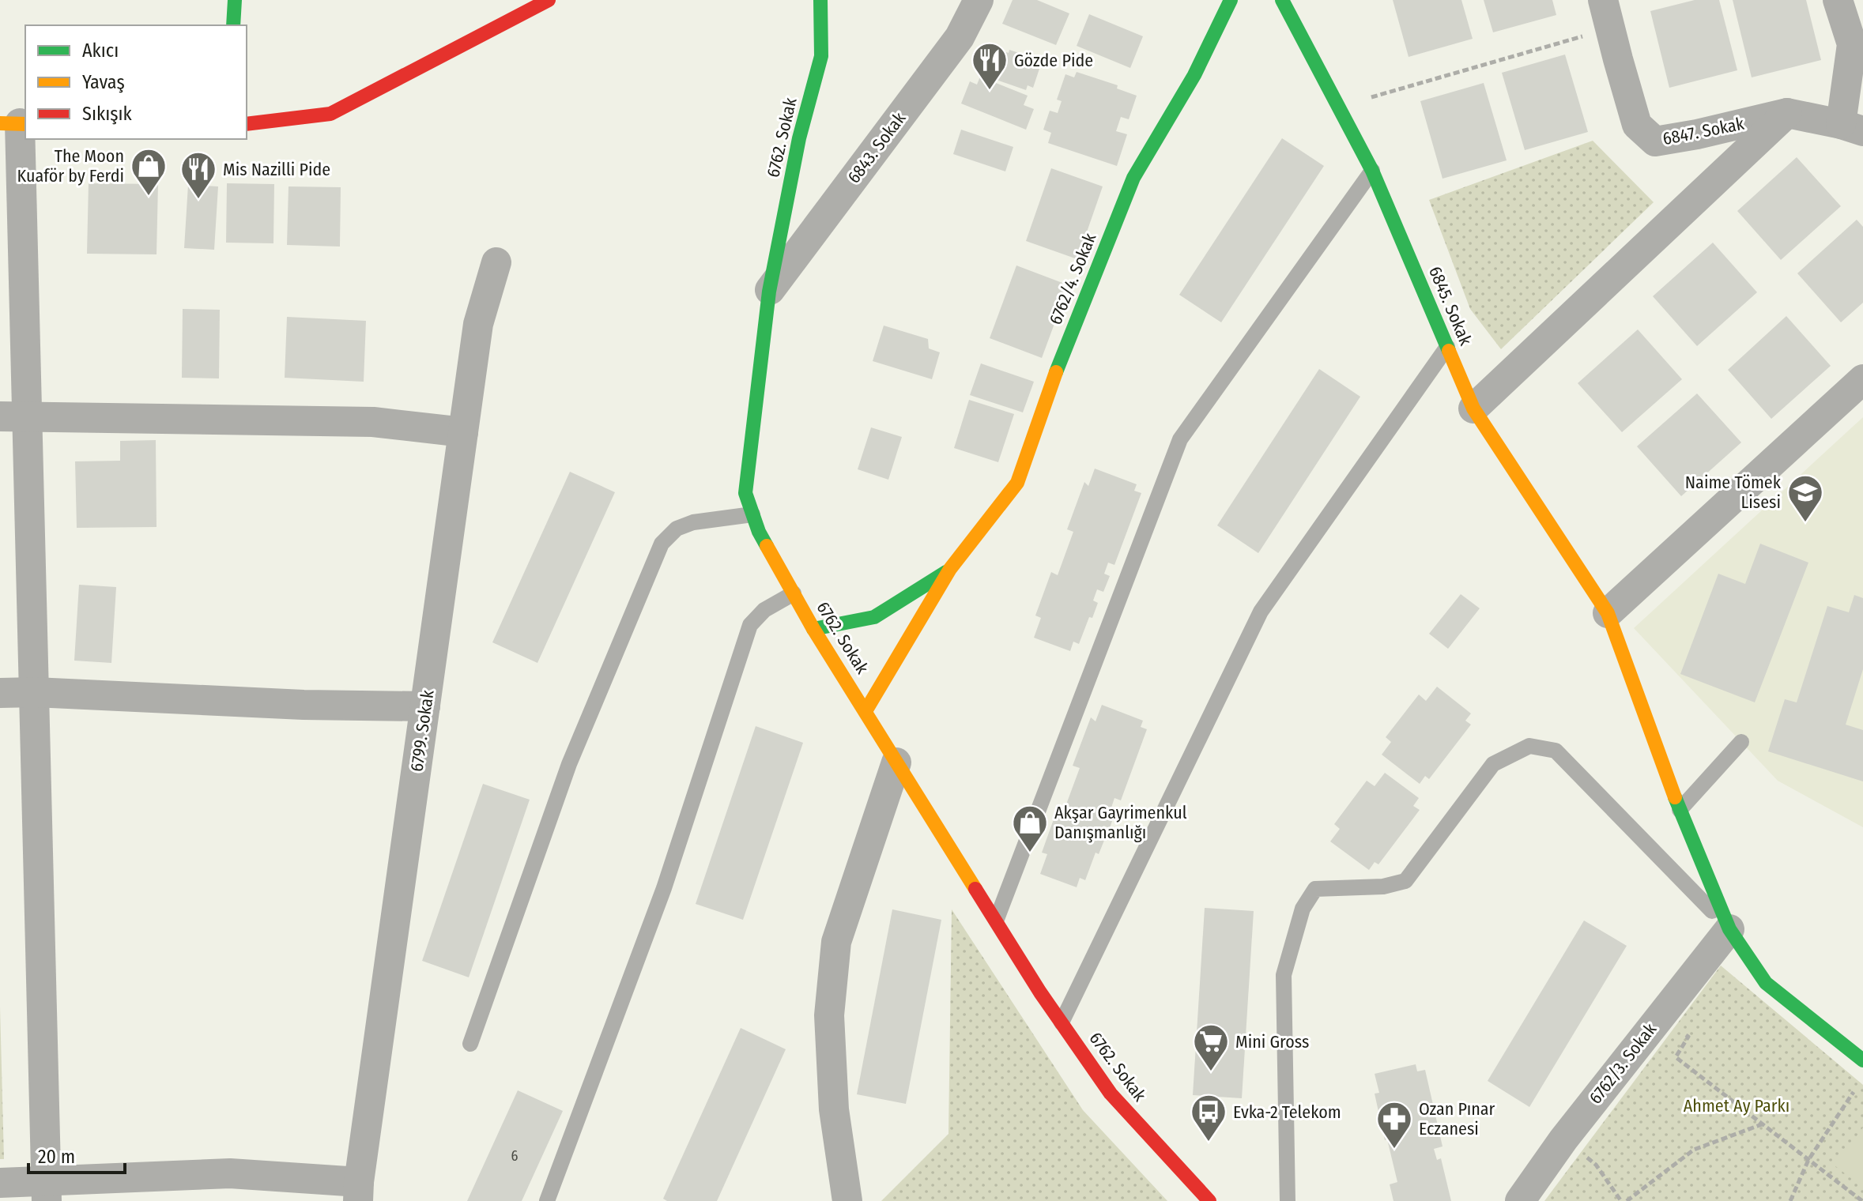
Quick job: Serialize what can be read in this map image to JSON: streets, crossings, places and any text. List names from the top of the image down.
{
  "streets": {
    "street": [
      "6847. Sokak",
      "6762. Sokak",
      "6843. Sokak",
      "6762/4. Sokak",
      "6845. Sokak",
      "6799. Sokak",
      "6762/3. Sokak"
    ]
  },
  "crossings": [
    ["6762. Sokak", "6843. Sokak"],
    ["6762. Sokak", "6762/4. Sokak"],
    ["6845. Sokak", "6762/3. Sokak"]
  ],
  "parks": ["Ahmet Ay Parkı"],
  "places": {
    "restaurant": ["Gözde Pide", "Mis Nazilli Pide"],
    "shop": ["The Moon Kuaför by Ferdi", "Akşar Gayrimenkul Danışmanlığı"],
    "school or university": ["Naime Tömek Lisesi"],
    "supermarket": ["Mini Gross"],
    "bus stop": ["Evka-2 Telekom"],
    "pharmacy": ["Ozan Pınar Eczanesi"]
  },
  "house_numbers": ["6"],
  "legend": ["Akıcı", "Yavaş", "Sıkışık"],
  "scale_bar": "20 m"
}
